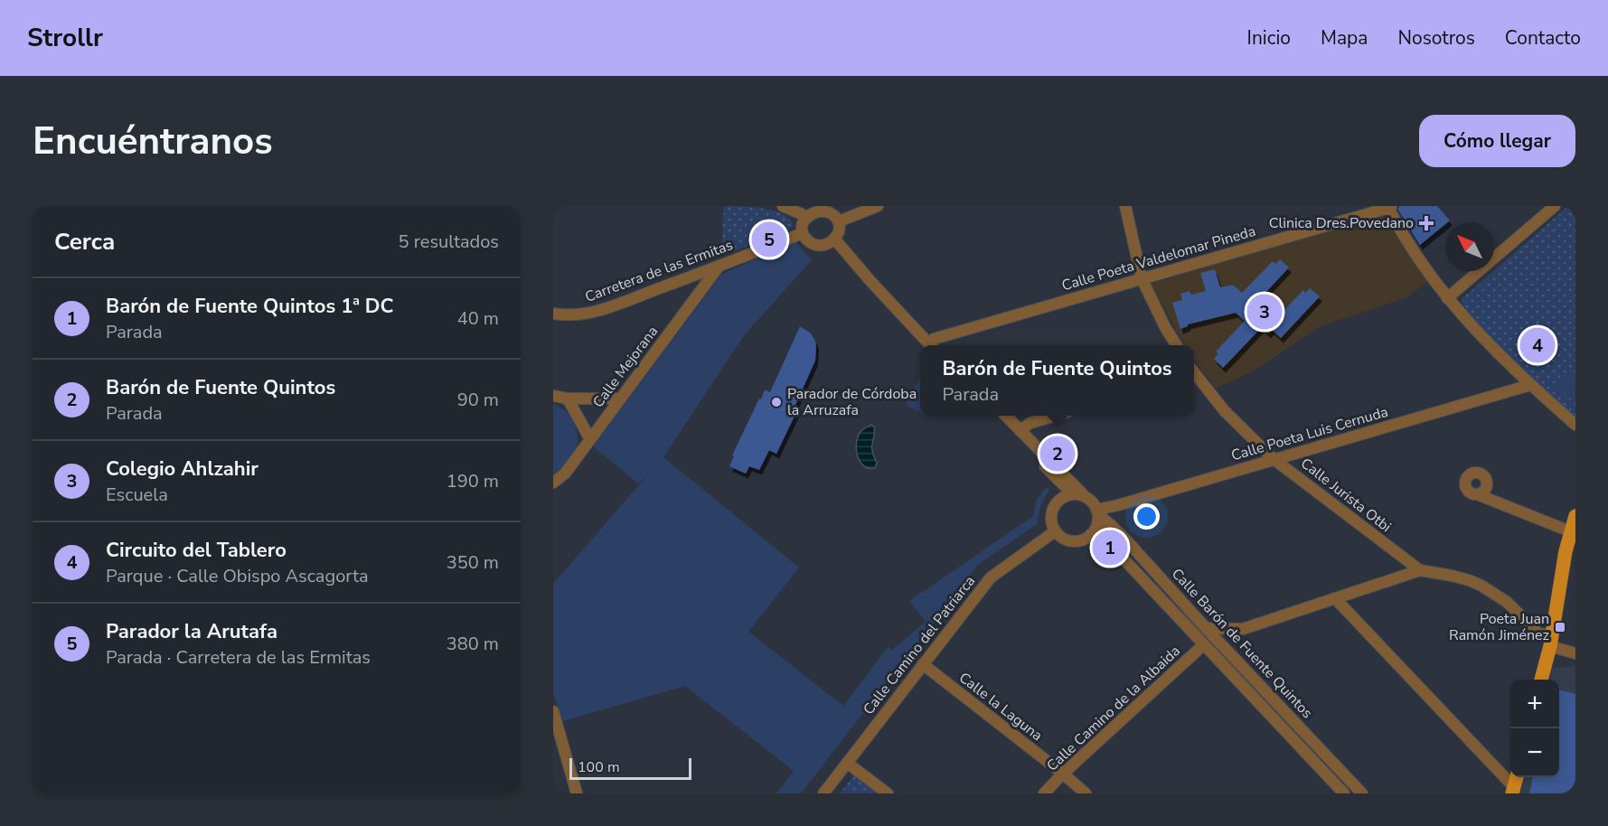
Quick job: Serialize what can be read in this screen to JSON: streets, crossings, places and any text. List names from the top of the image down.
{
  "streets": {
    "street": [
      "Calle Poeta Valdelomar Pineda",
      "Carretera de las Ermitas",
      "Calle Mejorana",
      "Calle Poeta Luis Cernuda",
      "Calle Jurista Otbi",
      "Calle Barón de Fuente Quintos",
      "Calle Camino del Patriarca",
      "Calle la Laguna",
      "Calle Camino de la Albaida"
    ]
  },
  "crossings": [
    ["Carretera de las Ermitas", "Calle Mejorana"],
    ["Calle Poeta Luis Cernuda", "Calle Jurista Otbi"],
    ["Calle Poeta Luis Cernuda", "Calle Barón de Fuente Quintos"],
    ["Calle Poeta Luis Cernuda", "Calle Camino del Patriarca"],
    ["Calle Barón de Fuente Quintos", "Calle Camino del Patriarca"],
    ["Calle Barón de Fuente Quintos", "Calle Camino de la Albaida"],
    ["Calle Camino del Patriarca", "Calle la Laguna"],
    ["Calle la Laguna", "Calle Camino de la Albaida"]
  ],
  "places": {
    "health": ["Clinica Dres.Povedano"],
    "other": ["Parador de Córdoba la Arruzafa"],
    "transit": ["Poeta Juan Ramón Jiménez"]
  },
  "scale_bar": "100 m",
  "north": "top left",
  "page": {
    "header": "Strollr",
    "nav": [
      "Inicio",
      "Mapa",
      "Nosotros",
      "Contacto"
    ],
    "buttons": "Cómo llegar",
    "title": "Encuéntranos",
    "heading": ["Cerca", "5 resultados"],
    "pins": [
      "5",
      "3",
      "4",
      "2",
      "1"
    ],
    "list": [
      {
        "mark": "1",
        "name": "Barón de Fuente Quintos 1ª DC",
        "note": "Parada",
        "value": "40 m"
      },
      {
        "mark": "2",
        "name": "Barón de Fuente Quintos",
        "note": "Parada",
        "value": "90 m"
      },
      {
        "mark": "3",
        "name": "Colegio Ahlzahir",
        "note": "Escuela",
        "value": "190 m"
      },
      {
        "mark": "4",
        "name": "Circuito del Tablero",
        "note": "Parque · Calle Obispo Ascagorta",
        "value": "350 m"
      },
      {
        "mark": "5",
        "name": "Parador la Arutafa",
        "note": "Parada · Carretera de las Ermitas",
        "value": "380 m"
      }
    ],
    "popup": ["Barón de Fuente Quintos", "Parada"],
    "map_buttons": ["+", "−"],
    "scale": "100 m"
  }
}
